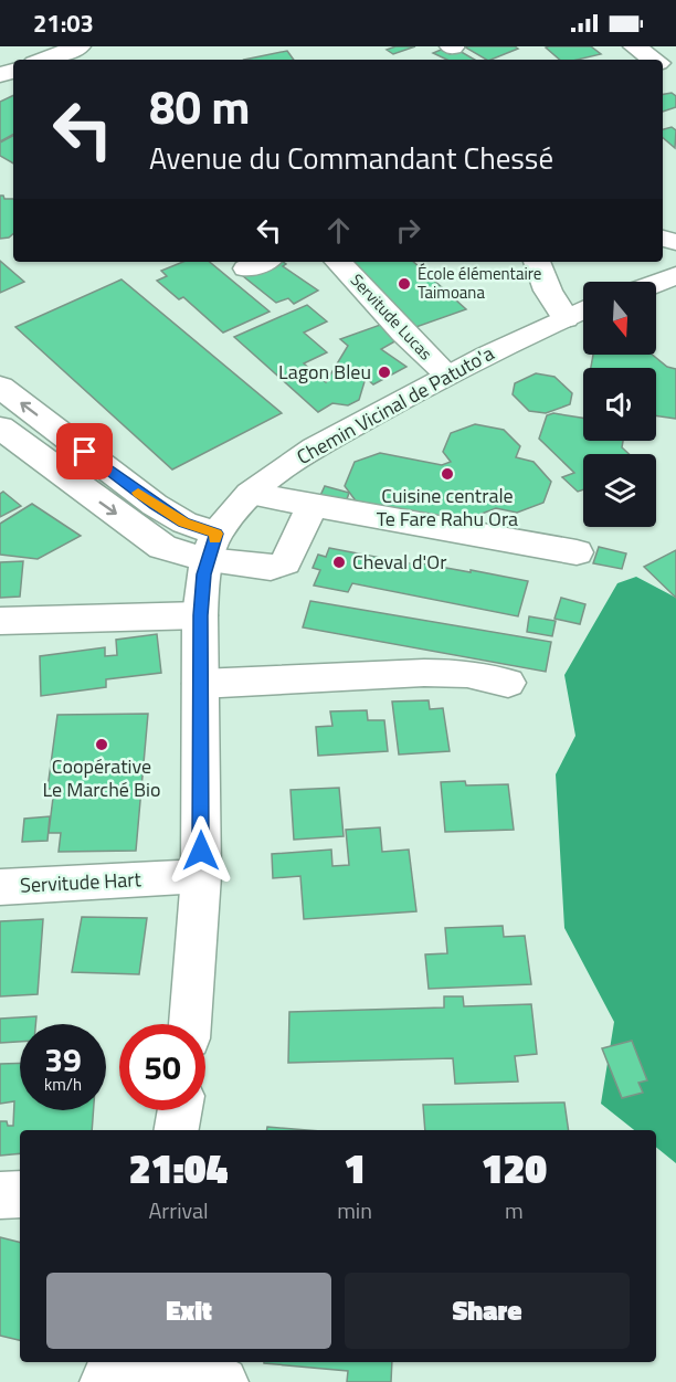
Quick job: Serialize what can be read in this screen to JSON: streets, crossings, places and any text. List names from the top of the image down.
{
  "streets": {
    "main road": ["Servitude Lucas", "Chemin Vicinal de Patuto'a", "Servitude Hart"]
  },
  "crossings": [
    ["Servitude Lucas", "Chemin Vicinal de Patuto'a"]
  ],
  "places": [
    "École élémentaire Taimoana",
    "Lagon Bleu",
    "Cuisine centrale Te Fare Rahu Ora",
    "Cheval d'Or",
    "Coopérative Le Marché Bio"
  ],
  "north": "bottom",
  "page": {
    "status": "21:03",
    "turn": ["80 m", "Avenue du Commandant Chessé"],
    "speed": "39 km/h",
    "limit": "50",
    "eta": [
      "21:04",
      "Arrival",
      "1",
      "min",
      "120",
      "m"
    ],
    "buttons": ["Exit", "Share"]
  }
}
